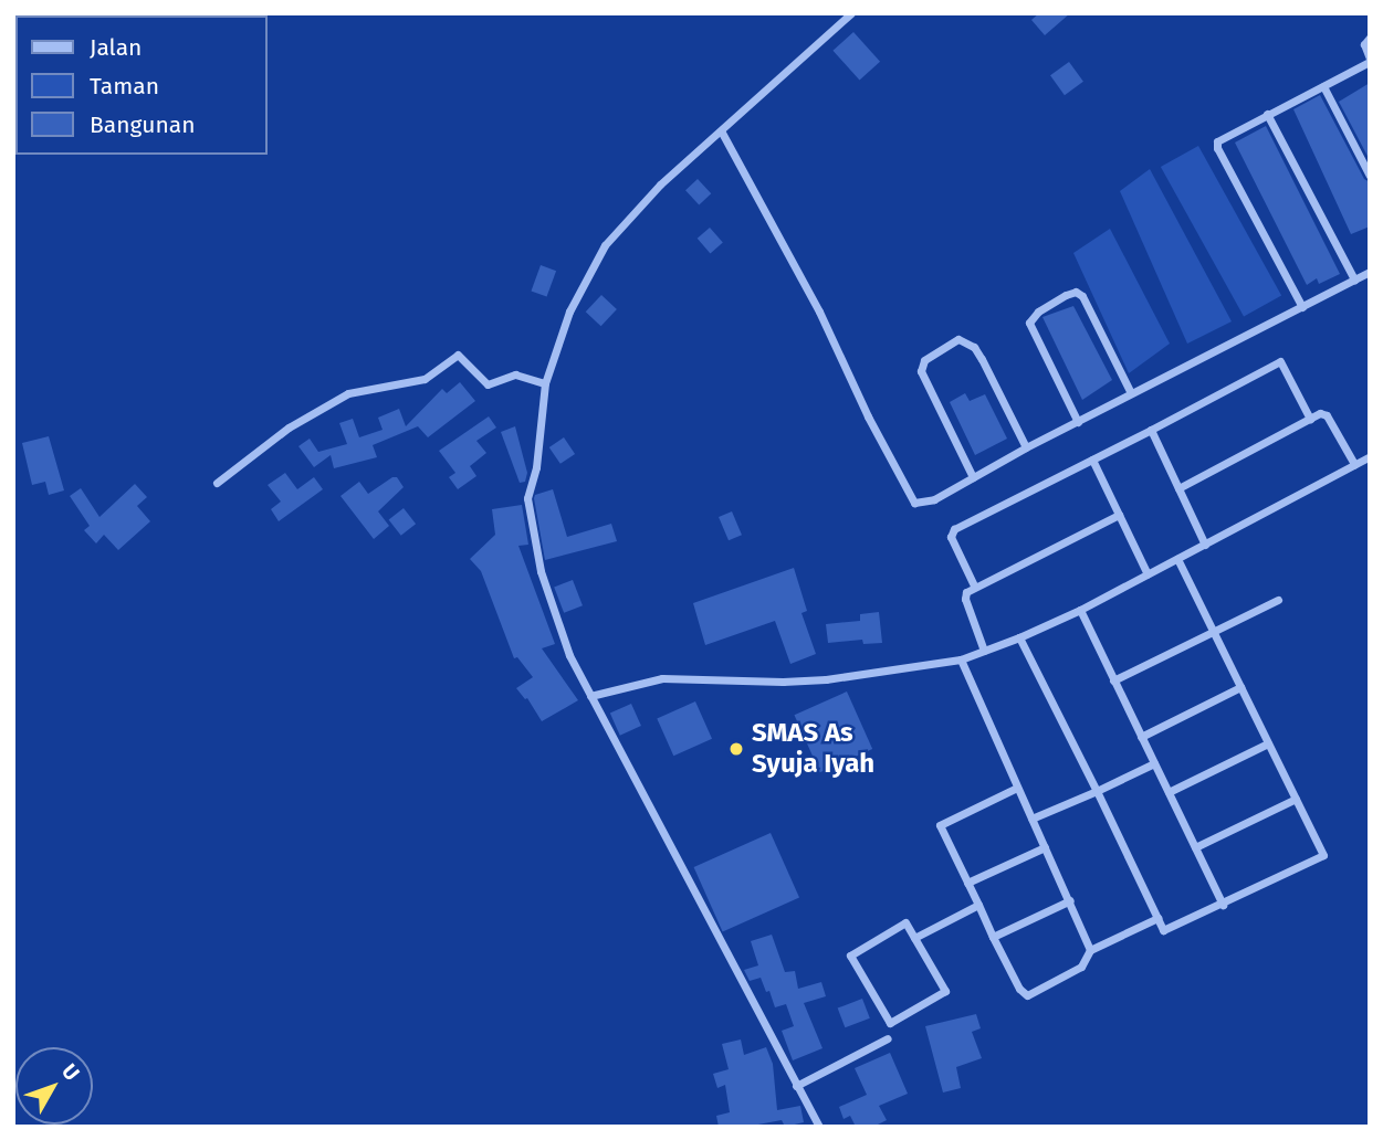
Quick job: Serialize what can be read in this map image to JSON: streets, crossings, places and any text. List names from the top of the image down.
{
  "places": ["SMAS As Syuja Iyah"],
  "legend": ["Jalan", "Taman", "Bangunan"],
  "north": "top right"
}
